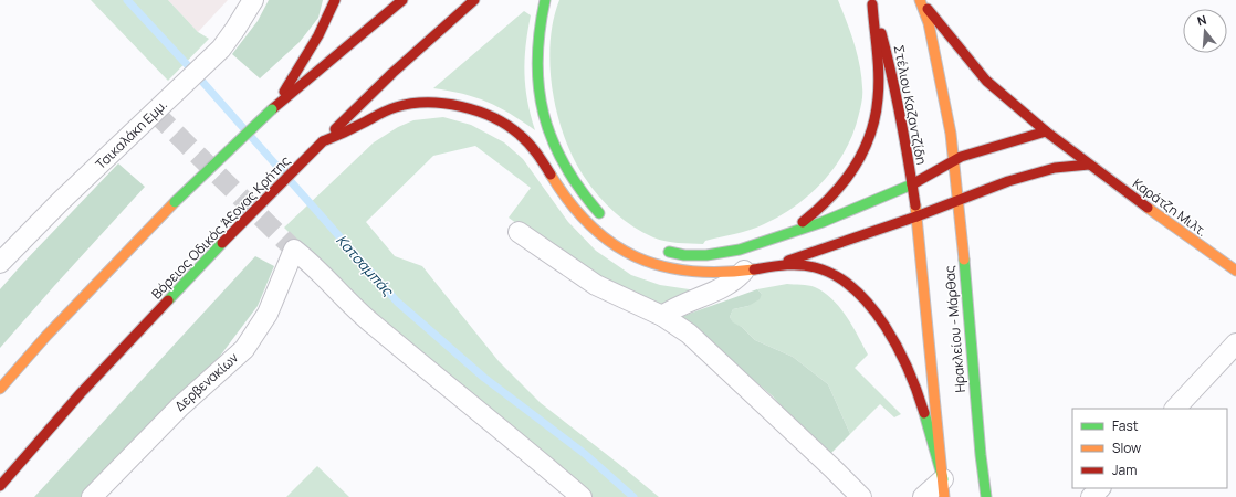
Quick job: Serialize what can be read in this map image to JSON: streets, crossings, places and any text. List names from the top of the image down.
{
  "streets": {
    "main road": [
      "Στέλιου Καζαντζίδη",
      "Καράτζη Μιλτ.",
      "Βόρειος Οδικός Άξονας Κρήτης",
      "Ηρακλείου - Μάρθας"
    ],
    "street": ["Τσικαλάκη Εμμ.", "Δερβενακίων"]
  },
  "crossings": [
    ["Στέλιου Καζαντζίδη", "Ηρακλείου - Μάρθας"]
  ],
  "water": ["Κατσαμπάς"],
  "legend": ["Fast", "Slow", "Jam"],
  "north": "top"
}
